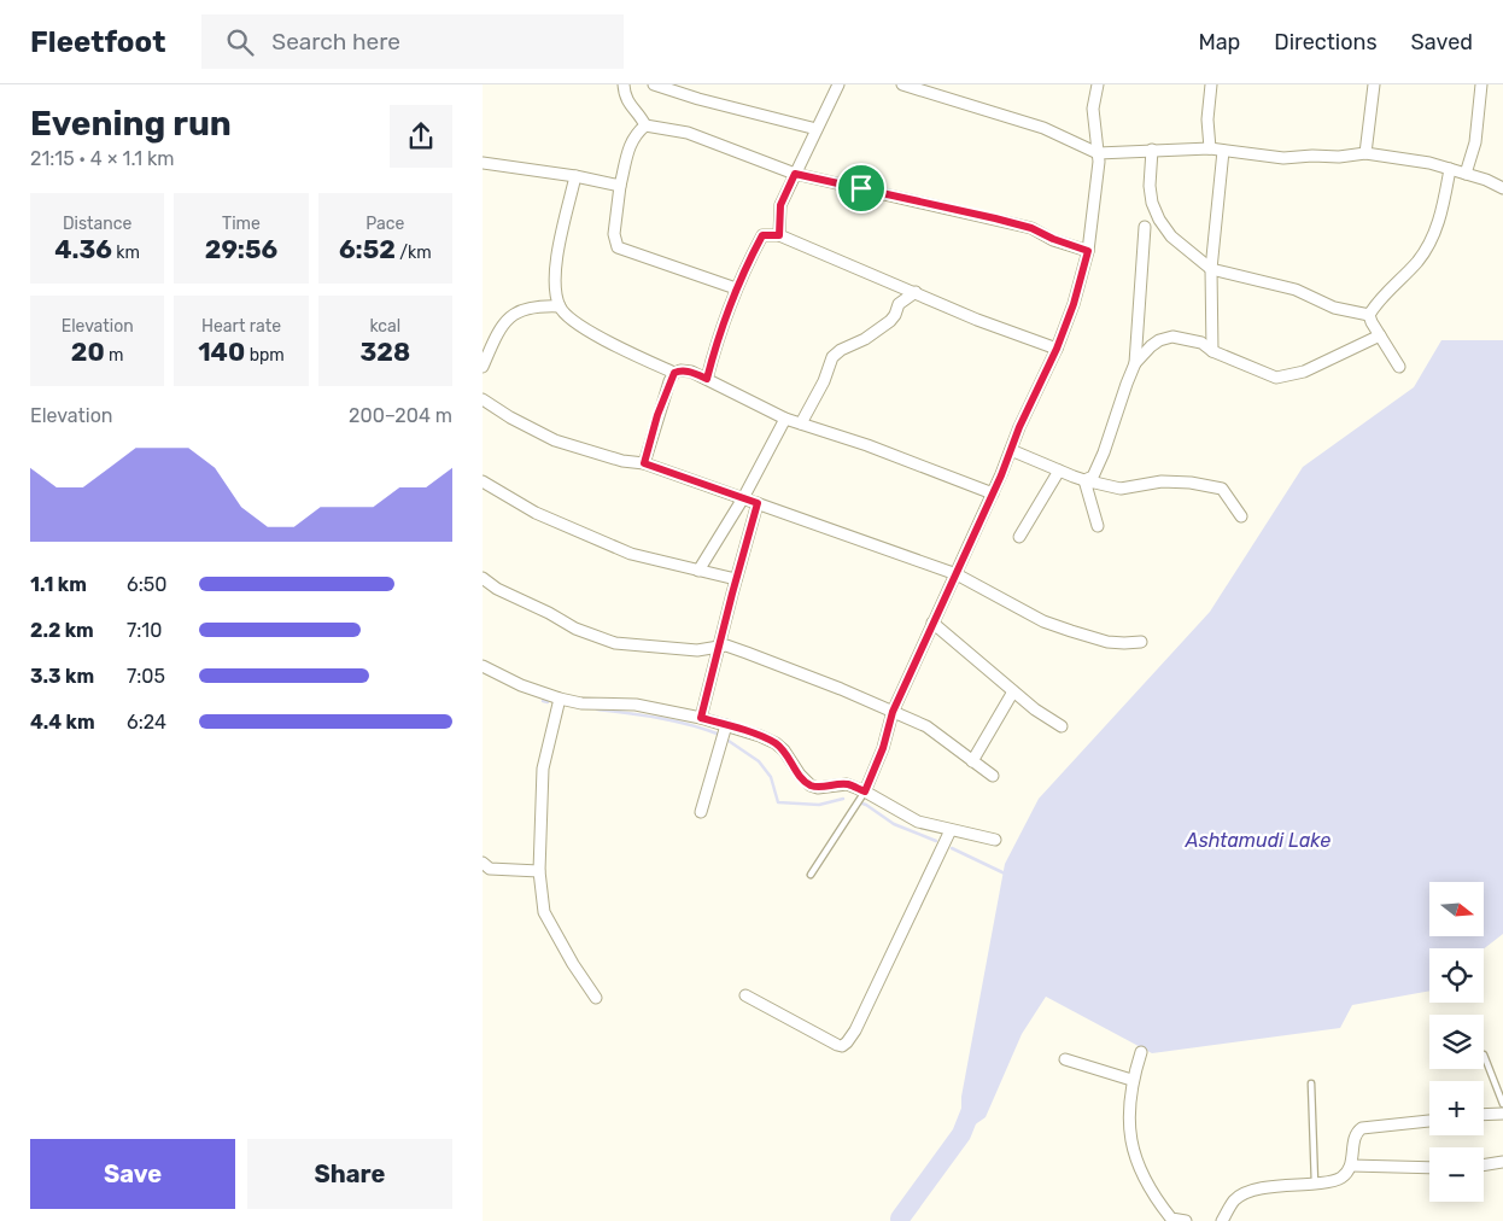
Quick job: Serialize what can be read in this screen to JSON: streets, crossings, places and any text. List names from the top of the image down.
{
  "water": ["Ashtamudi Lake"],
  "north": "right",
  "page": {
    "header": "Fleetfoot",
    "search": "Search here",
    "nav": ["Map", "Directions", "Saved"],
    "heading": ["Evening run", "21:15 · 4 × 1.1 km"],
    "stats": [
      ["Distance", "4.36 km"],
      ["Time", "29:56"],
      ["Pace", "6:52 /km"],
      ["Elevation", "20 m"],
      ["Heart rate", "140 bpm"],
      ["kcal", "328"]
    ],
    "chart": ["Elevation", "200–204 m"],
    "list": [
      {
        "name": "1.1 km",
        "note": "6:50"
      },
      {
        "name": "2.2 km",
        "note": "7:10"
      },
      {
        "name": "3.3 km",
        "note": "7:05"
      },
      {
        "name": "4.4 km",
        "note": "6:24"
      }
    ],
    "map_buttons": ["+", "−"],
    "buttons": ["Save", "Share"]
  }
}
